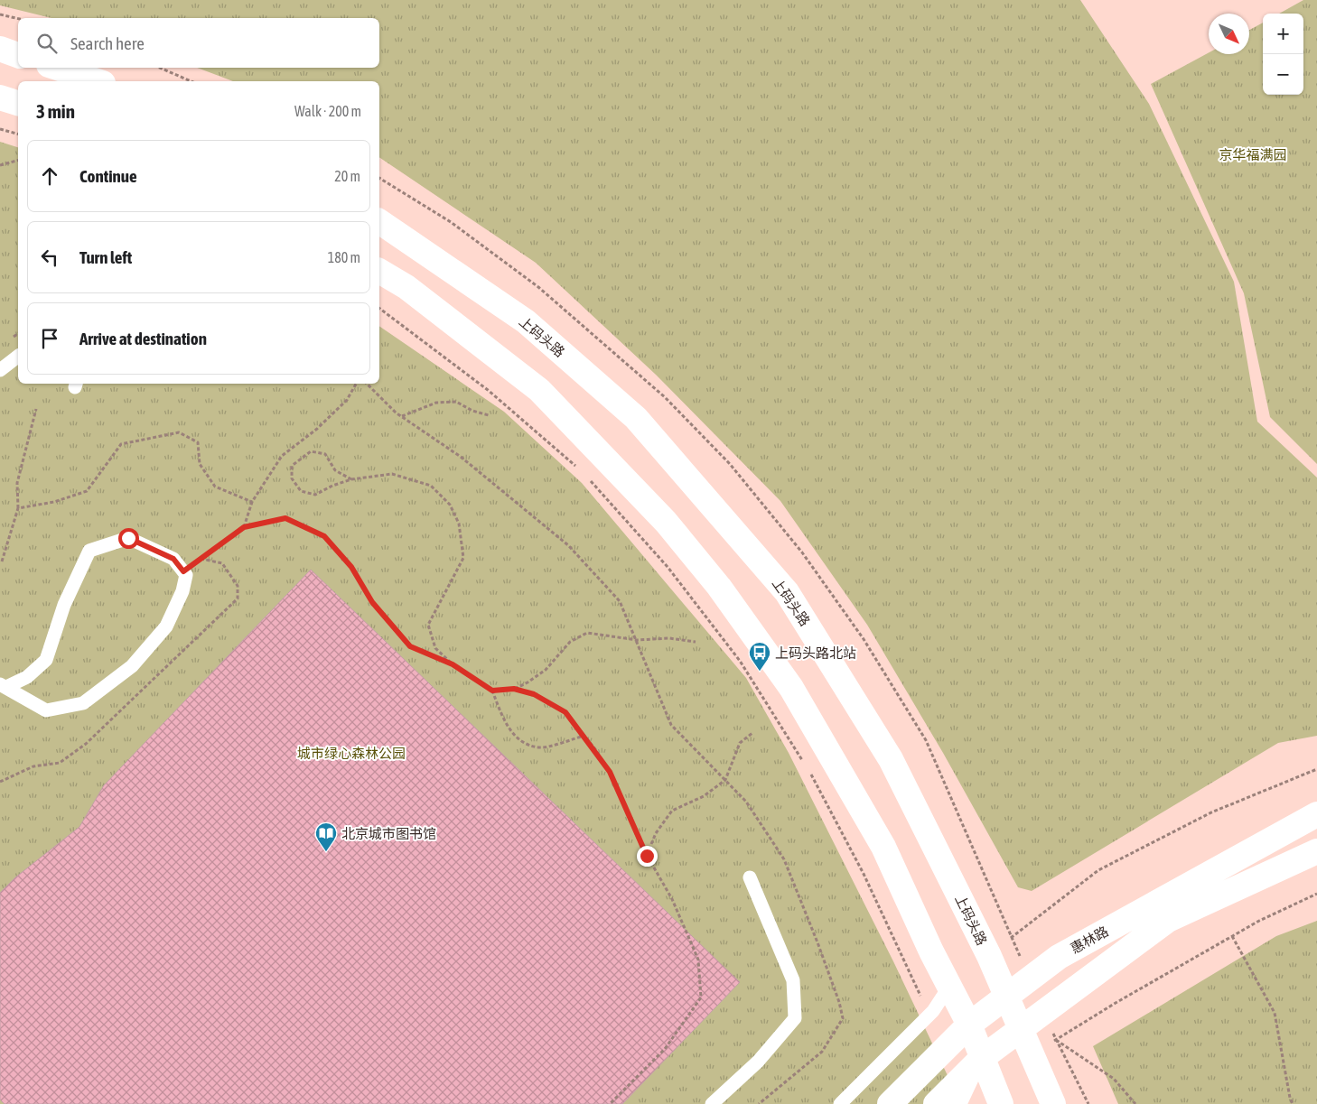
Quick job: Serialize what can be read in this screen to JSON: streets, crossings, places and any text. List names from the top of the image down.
{
  "streets": {
    "main road": ["上码头路", "惠林路"]
  },
  "crossings": [
    ["上码头路", "惠林路"]
  ],
  "parks": ["京华福满园", "城市绿心森林公园"],
  "places": {
    "bus stop": ["上码头路北站"],
    "library": ["北京城市图书馆"]
  },
  "north": "bottom right",
  "page": {
    "map_buttons": ["+", "−"],
    "search": "Search here",
    "heading": ["3 min", "Walk · 200 m"],
    "list": [
      ["Continue", "20 m"],
      ["Turn left", "180 m"],
      "Arrive at destination"
    ]
  }
}
